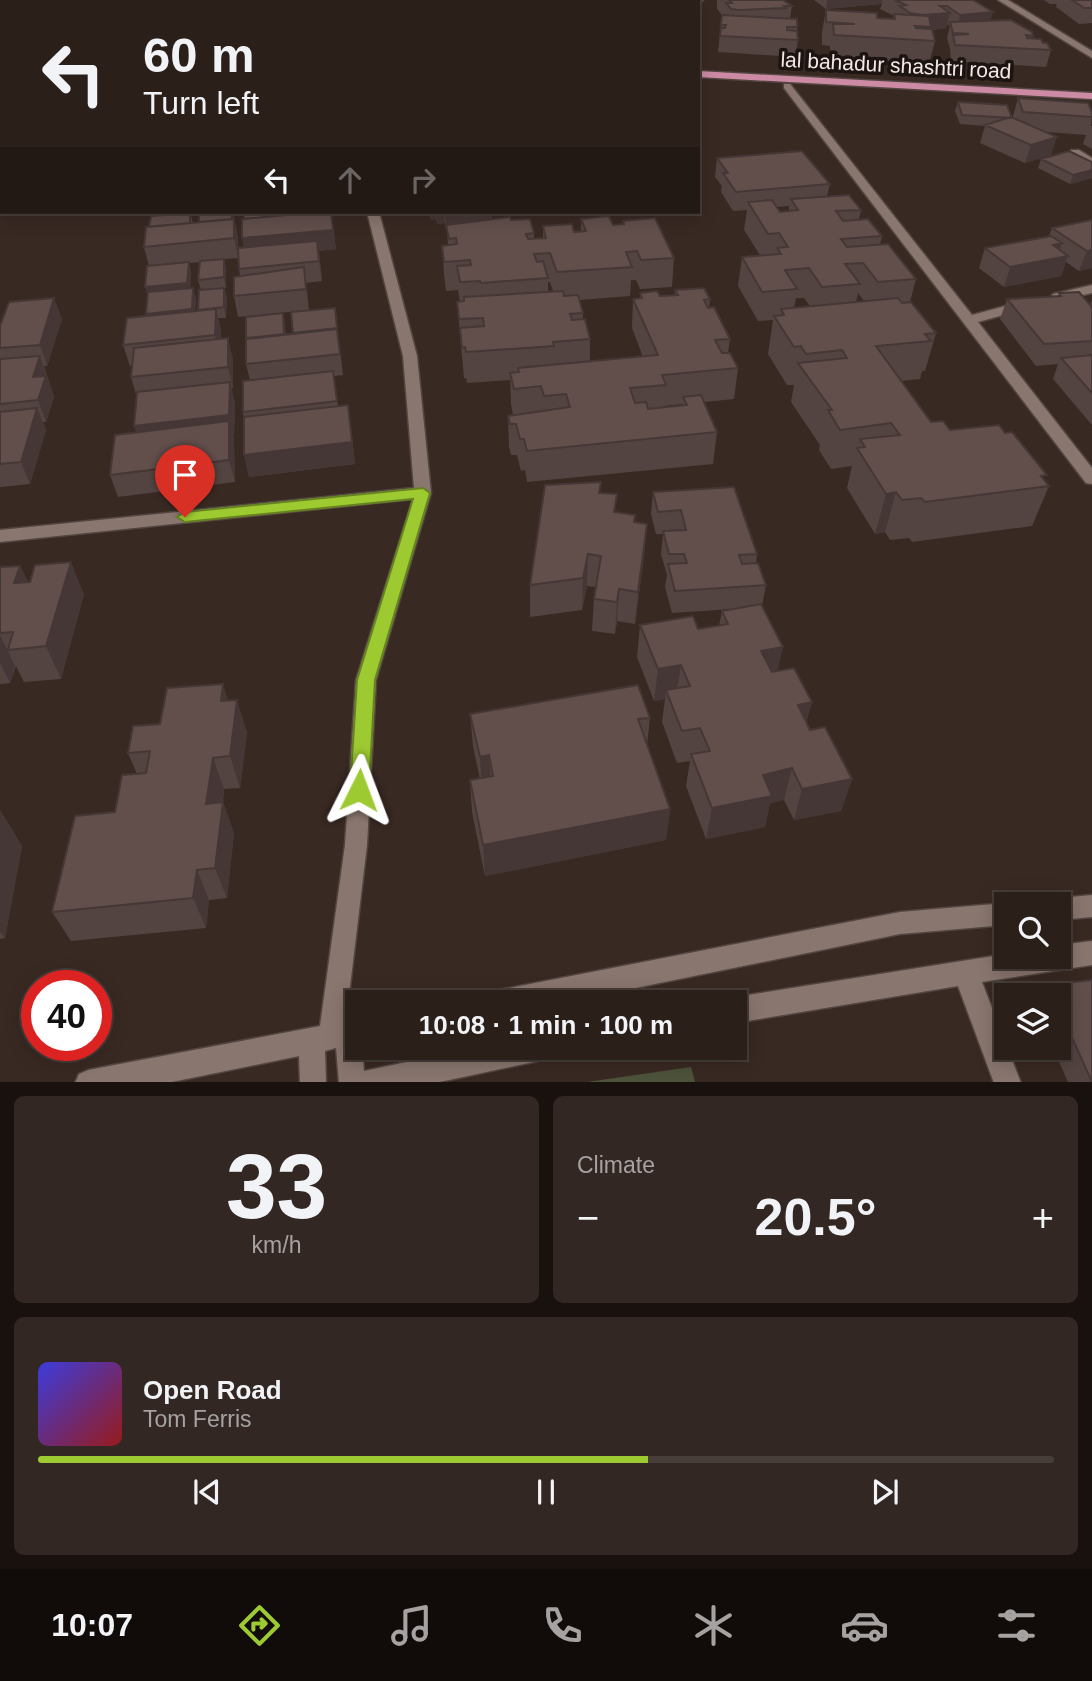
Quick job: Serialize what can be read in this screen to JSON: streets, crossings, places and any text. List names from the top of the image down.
{
  "streets": {
    "main road": ["lal bahadur shashtri road"]
  },
  "page": {
    "turn": ["60 m", "Turn left"],
    "limit": "40",
    "trip": "10:08 · 1 min · 100 m",
    "tile": [
      ["33", "km/h"],
      "Climate"
    ],
    "heat": ["−", "20.5°", "+"],
    "song": ["Open Road", "Tom Ferris"],
    "tabs": "10:07"
  }
}
